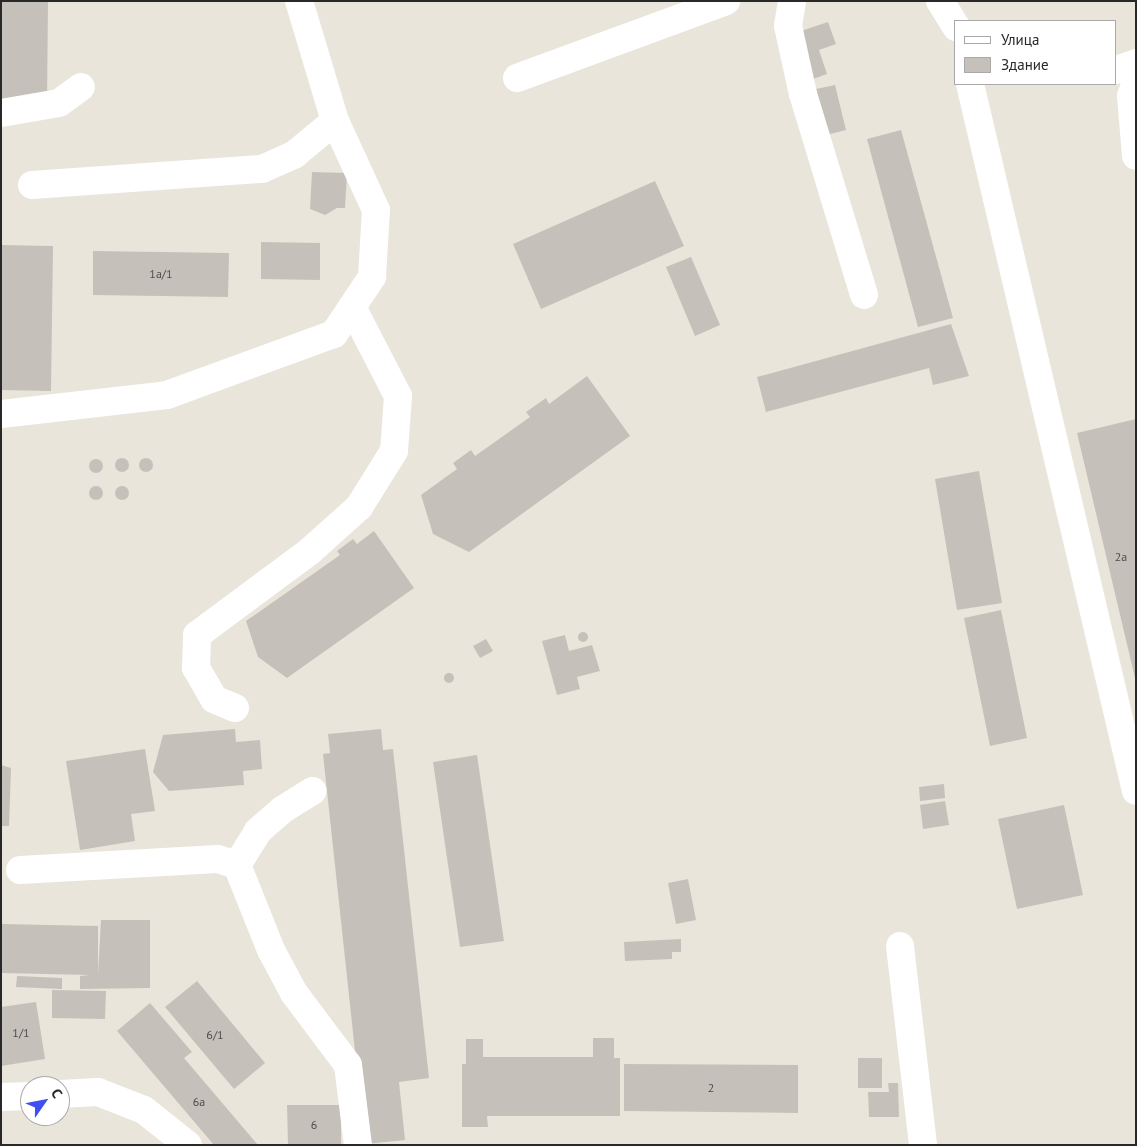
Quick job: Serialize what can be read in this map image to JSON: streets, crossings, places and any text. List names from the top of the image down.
{
  "house_numbers": [
    "1а/1",
    "2а",
    "1/1",
    "6/1",
    "2",
    "6а",
    "6"
  ],
  "legend": ["Улица", "Здание"],
  "north": "top right"
}
